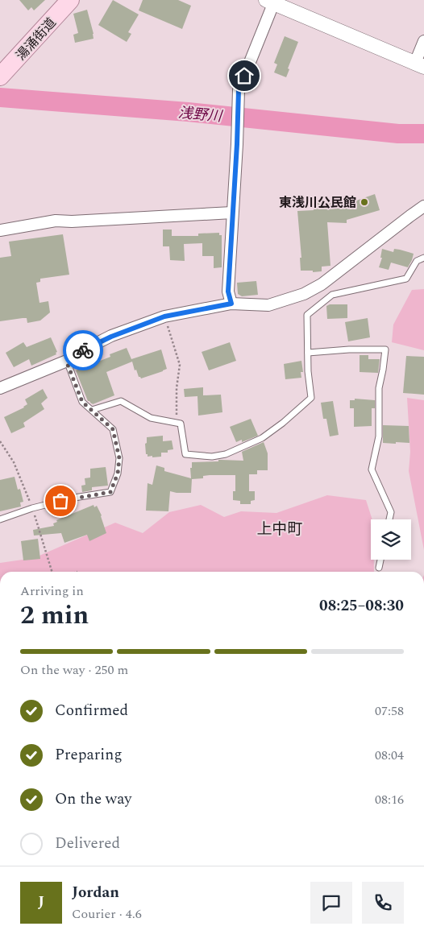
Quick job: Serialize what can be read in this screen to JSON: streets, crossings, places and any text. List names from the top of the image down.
{
  "streets": {
    "main road": ["湯涌街道"]
  },
  "districts": ["上中町"],
  "water": ["浅野川"],
  "places": ["東浅川公民館"],
  "page": {
    "heading": ["2 min", "Arriving in", "08:25–08:30"],
    "panel": ["Jordan", "Courier · 4.6"],
    "bar": "On the way · 250 m",
    "list": [
      ["Confirmed", "07:58"],
      ["Preparing", "08:04"],
      ["On the way", "08:16"],
      "Delivered"
    ],
    "round": "J"
  }
}
